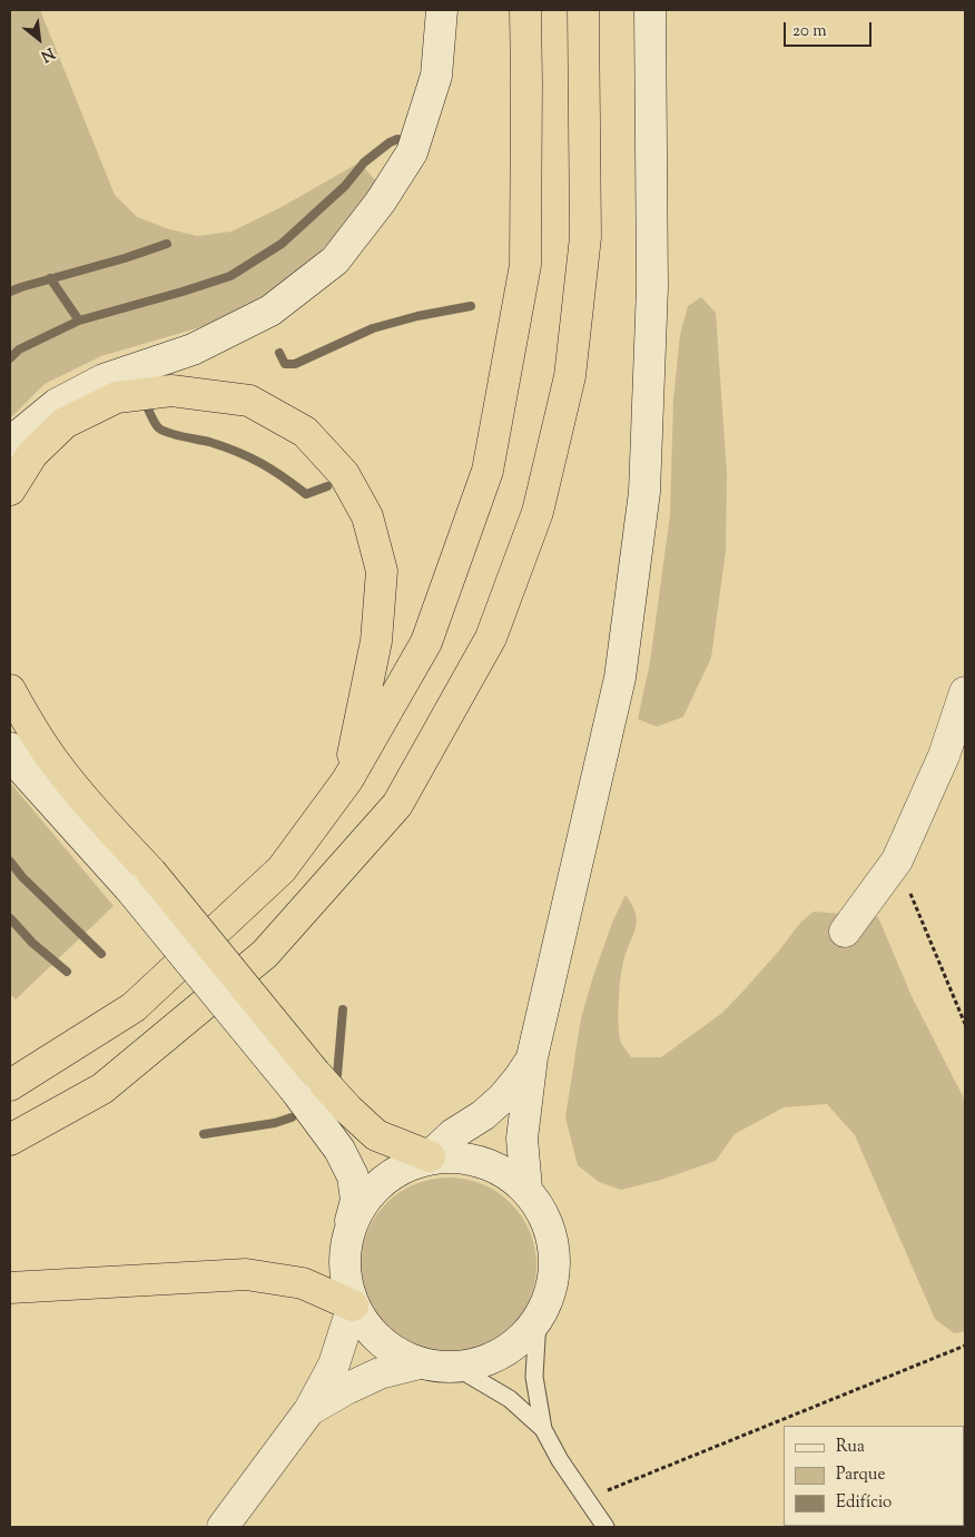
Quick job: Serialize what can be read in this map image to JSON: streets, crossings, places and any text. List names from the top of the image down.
{
  "legend": ["Rua", "Parque", "Edifício"],
  "scale_bar": "20 m",
  "north": "bottom right"
}
